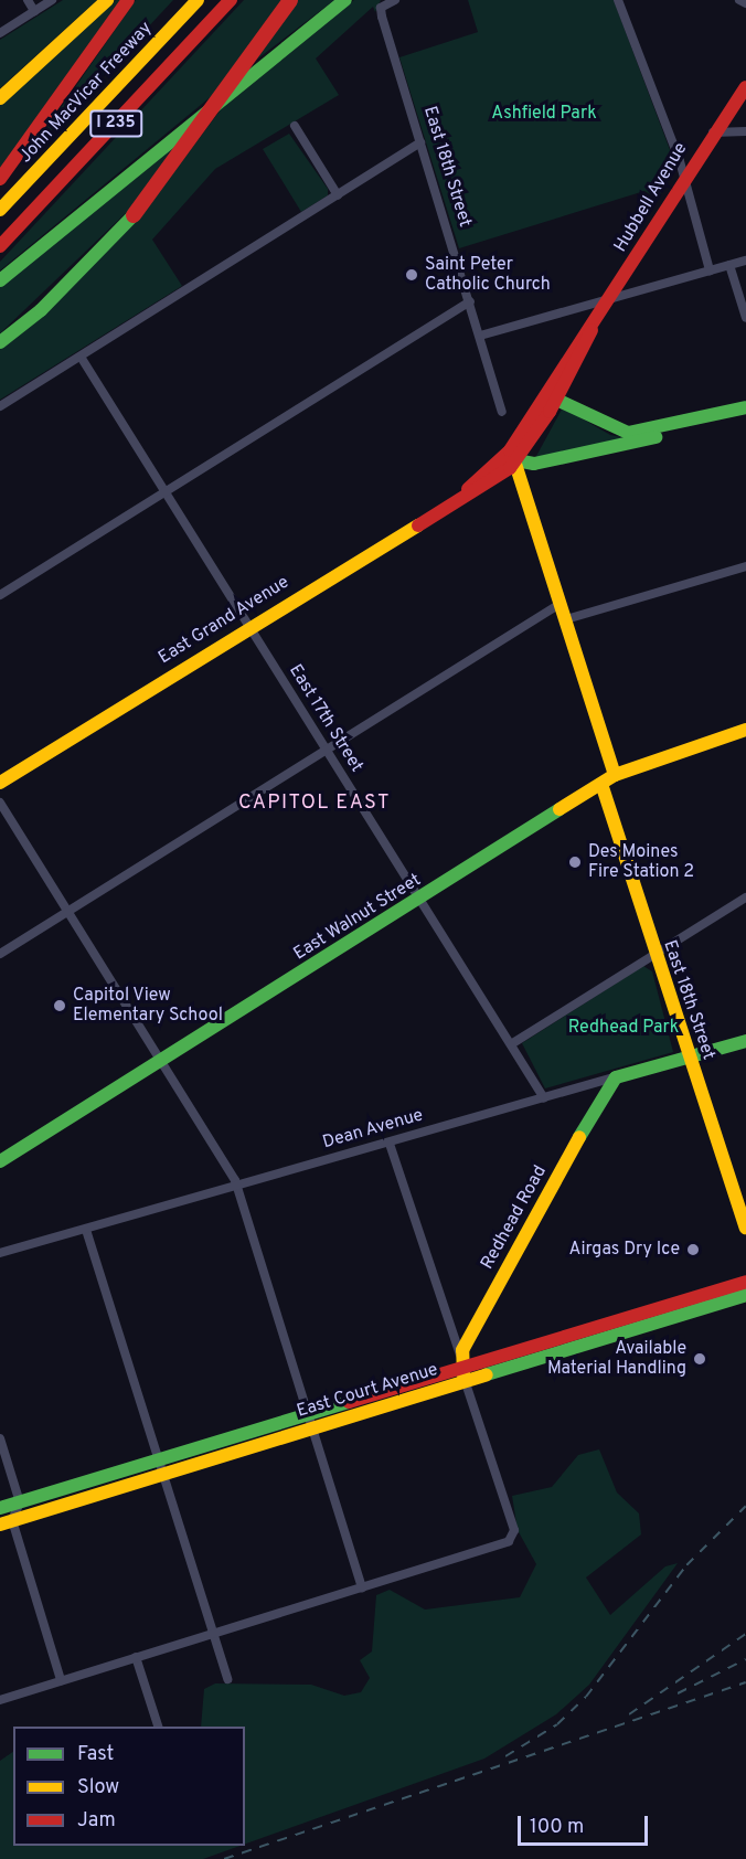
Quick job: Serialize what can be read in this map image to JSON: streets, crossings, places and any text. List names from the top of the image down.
{
  "streets": {
    "main road": [
      "John MacVicar Freeway",
      "I 235",
      "East 18th Street",
      "Hubbell Avenue",
      "East Grand Avenue",
      "East Walnut Street",
      "Dean Avenue",
      "Redhead Road",
      "East Court Avenue"
    ],
    "street": ["East 17th Street"]
  },
  "crossings": [
    ["East 18th Street", "East Walnut Street"],
    ["East 18th Street", "Dean Avenue"],
    ["Hubbell Avenue", "East Grand Avenue"],
    ["East Grand Avenue", "East 17th Street"],
    ["East 17th Street", "East Walnut Street"],
    ["East 17th Street", "Dean Avenue"],
    ["Dean Avenue", "Redhead Road"],
    ["Redhead Road", "East Court Avenue"]
  ],
  "districts": ["CAPITOL EAST"],
  "parks": ["Ashfield Park", "Redhead Park"],
  "places": [
    "Saint Peter Catholic Church",
    "Des Moines Fire Station 2",
    "Capitol View Elementary School",
    "Airgas Dry Ice",
    "Available Material Handling"
  ],
  "legend": ["Fast", "Slow", "Jam"],
  "scale_bar": "100 m"
}
